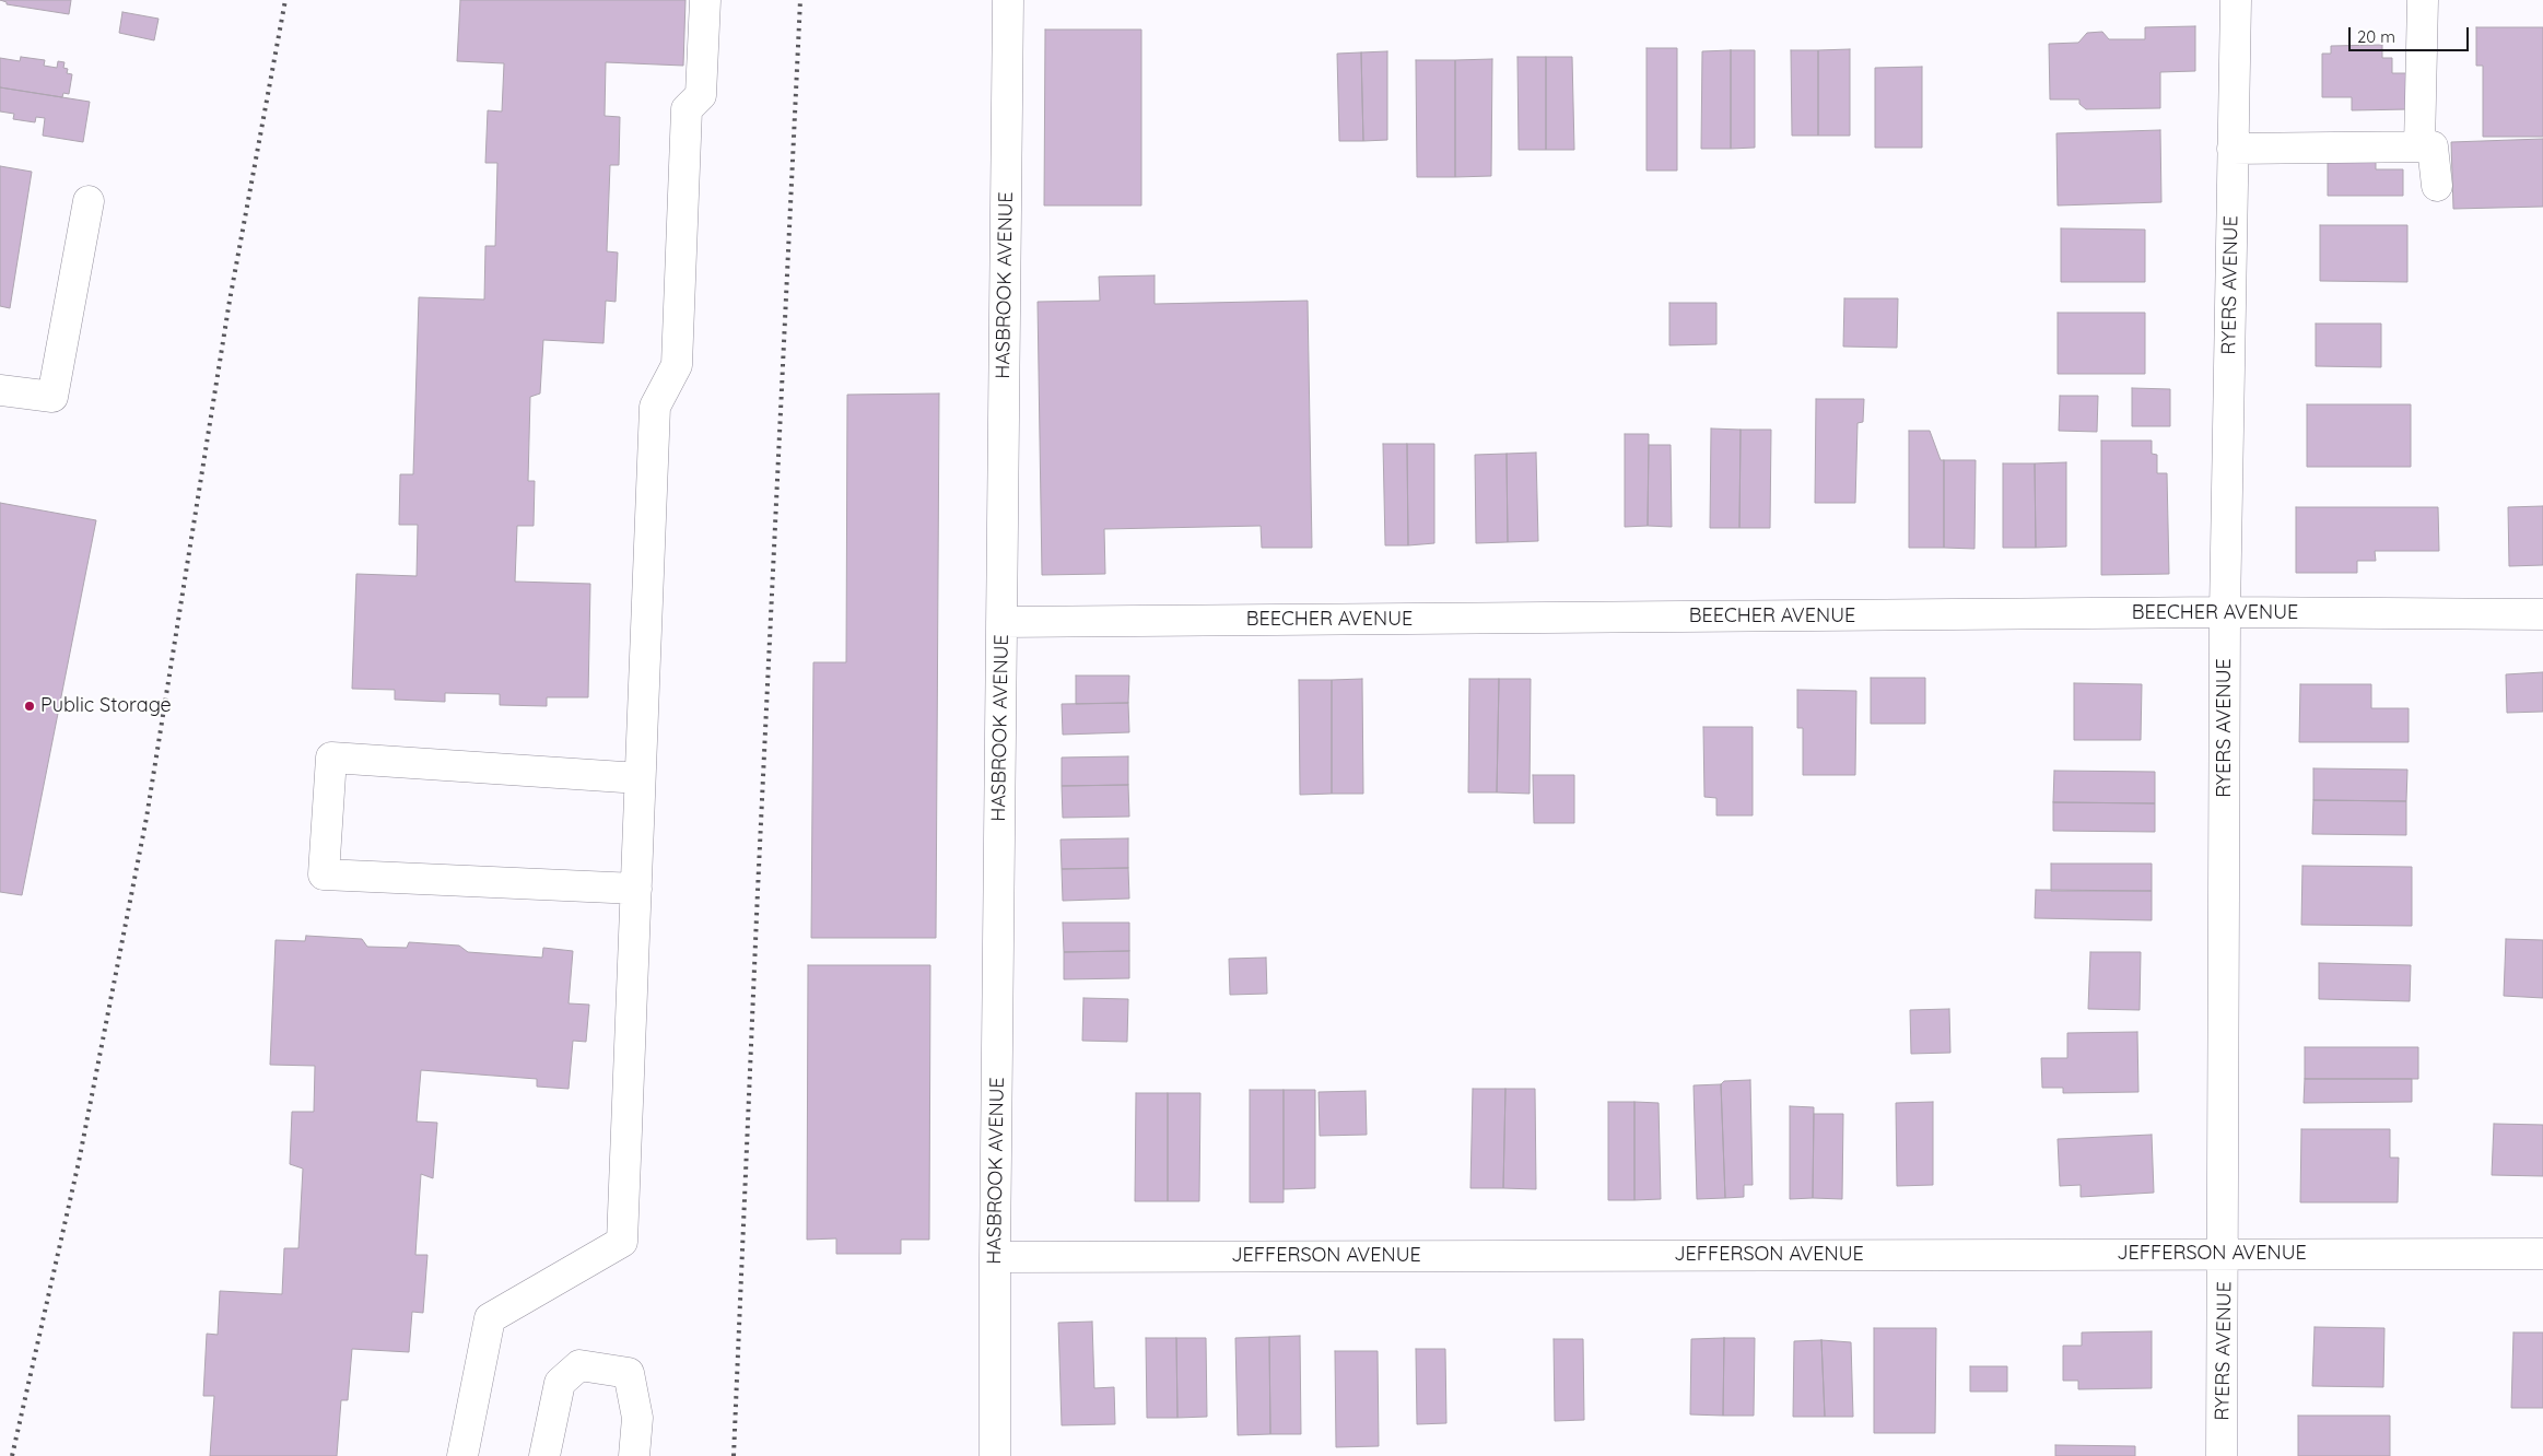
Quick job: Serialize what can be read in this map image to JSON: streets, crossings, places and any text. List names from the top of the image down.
{
  "streets": {
    "street": [
      "HASBROOK AVENUE",
      "RYERS AVENUE",
      "BEECHER AVENUE",
      "JEFFERSON AVENUE"
    ]
  },
  "crossings": [
    ["HASBROOK AVENUE", "BEECHER AVENUE"],
    ["HASBROOK AVENUE", "JEFFERSON AVENUE"],
    ["RYERS AVENUE", "BEECHER AVENUE"],
    ["RYERS AVENUE", "JEFFERSON AVENUE"]
  ],
  "places": ["Public Storage"],
  "scale_bar": "20 m"
}
